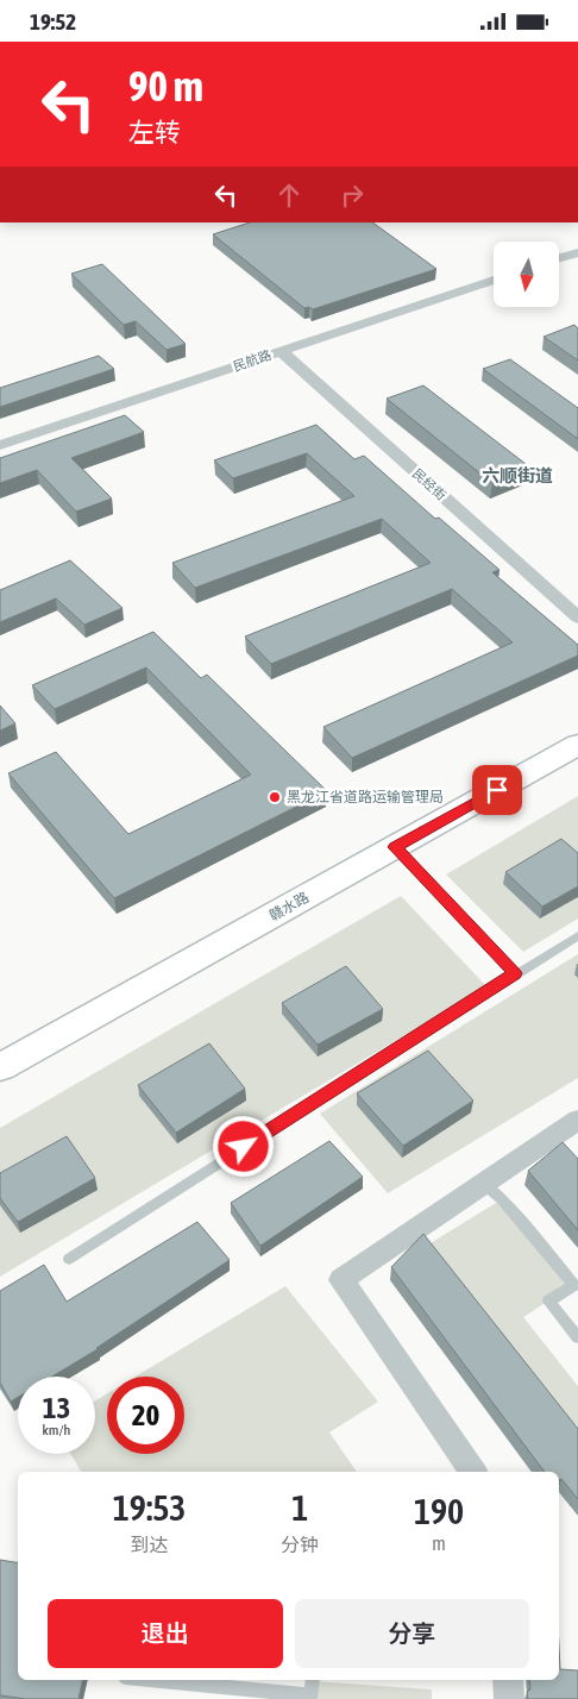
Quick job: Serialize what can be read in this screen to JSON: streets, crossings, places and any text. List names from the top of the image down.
{
  "streets": {
    "main road": ["赣水路"],
    "street": ["民航路", "民经街"]
  },
  "crossings": [
    ["民航路", "民经街"]
  ],
  "districts": ["六顺街道"],
  "places": ["黑龙江省道路运输管理局"],
  "north": "bottom",
  "page": {
    "status": "19:52",
    "turn": ["90 m", "左转"],
    "speed": "13 km/h",
    "limit": "20",
    "eta": [
      "19:53",
      "到达",
      "1",
      "分钟",
      "190",
      "m"
    ],
    "buttons": ["退出", "分享"]
  }
}
